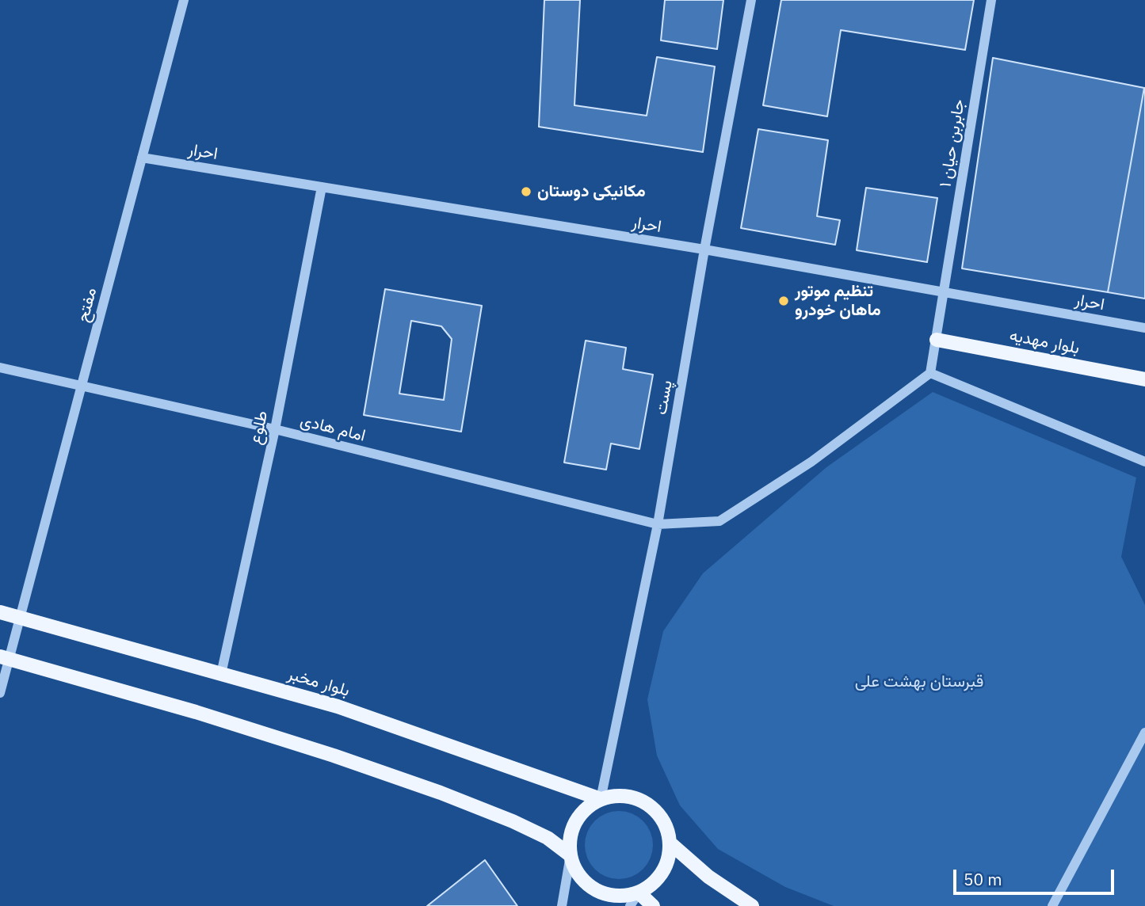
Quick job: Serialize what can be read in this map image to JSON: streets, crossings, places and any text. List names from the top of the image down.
{
  "streets": {
    "main road": ["بلوار مهدیه", "بلوار مخبر"],
    "street": [
      "جابربن حیان ۱",
      "احرار",
      "مفتح",
      "پست",
      "طلوع",
      "امام هادی"
    ]
  },
  "crossings": [
    ["جابربن حیان ۱", "احرار"],
    ["جابربن حیان ۱", "بلوار مهدیه"],
    ["جابربن حیان ۱", "امام هادی"],
    ["احرار", "مفتح"],
    ["احرار", "پست"],
    ["احرار", "طلوع"],
    ["مفتح", "امام هادی"],
    ["مفتح", "بلوار مخبر"],
    ["پست", "امام هادی"],
    ["پست", "بلوار مخبر"],
    ["طلوع", "امام هادی"],
    ["طلوع", "بلوار مخبر"]
  ],
  "parks": ["قبرستان بهشت علی"],
  "places": ["مکانیکی دوستان", "تنظیم موتور ماهان خودرو"],
  "scale_bar": "50 m"
}
